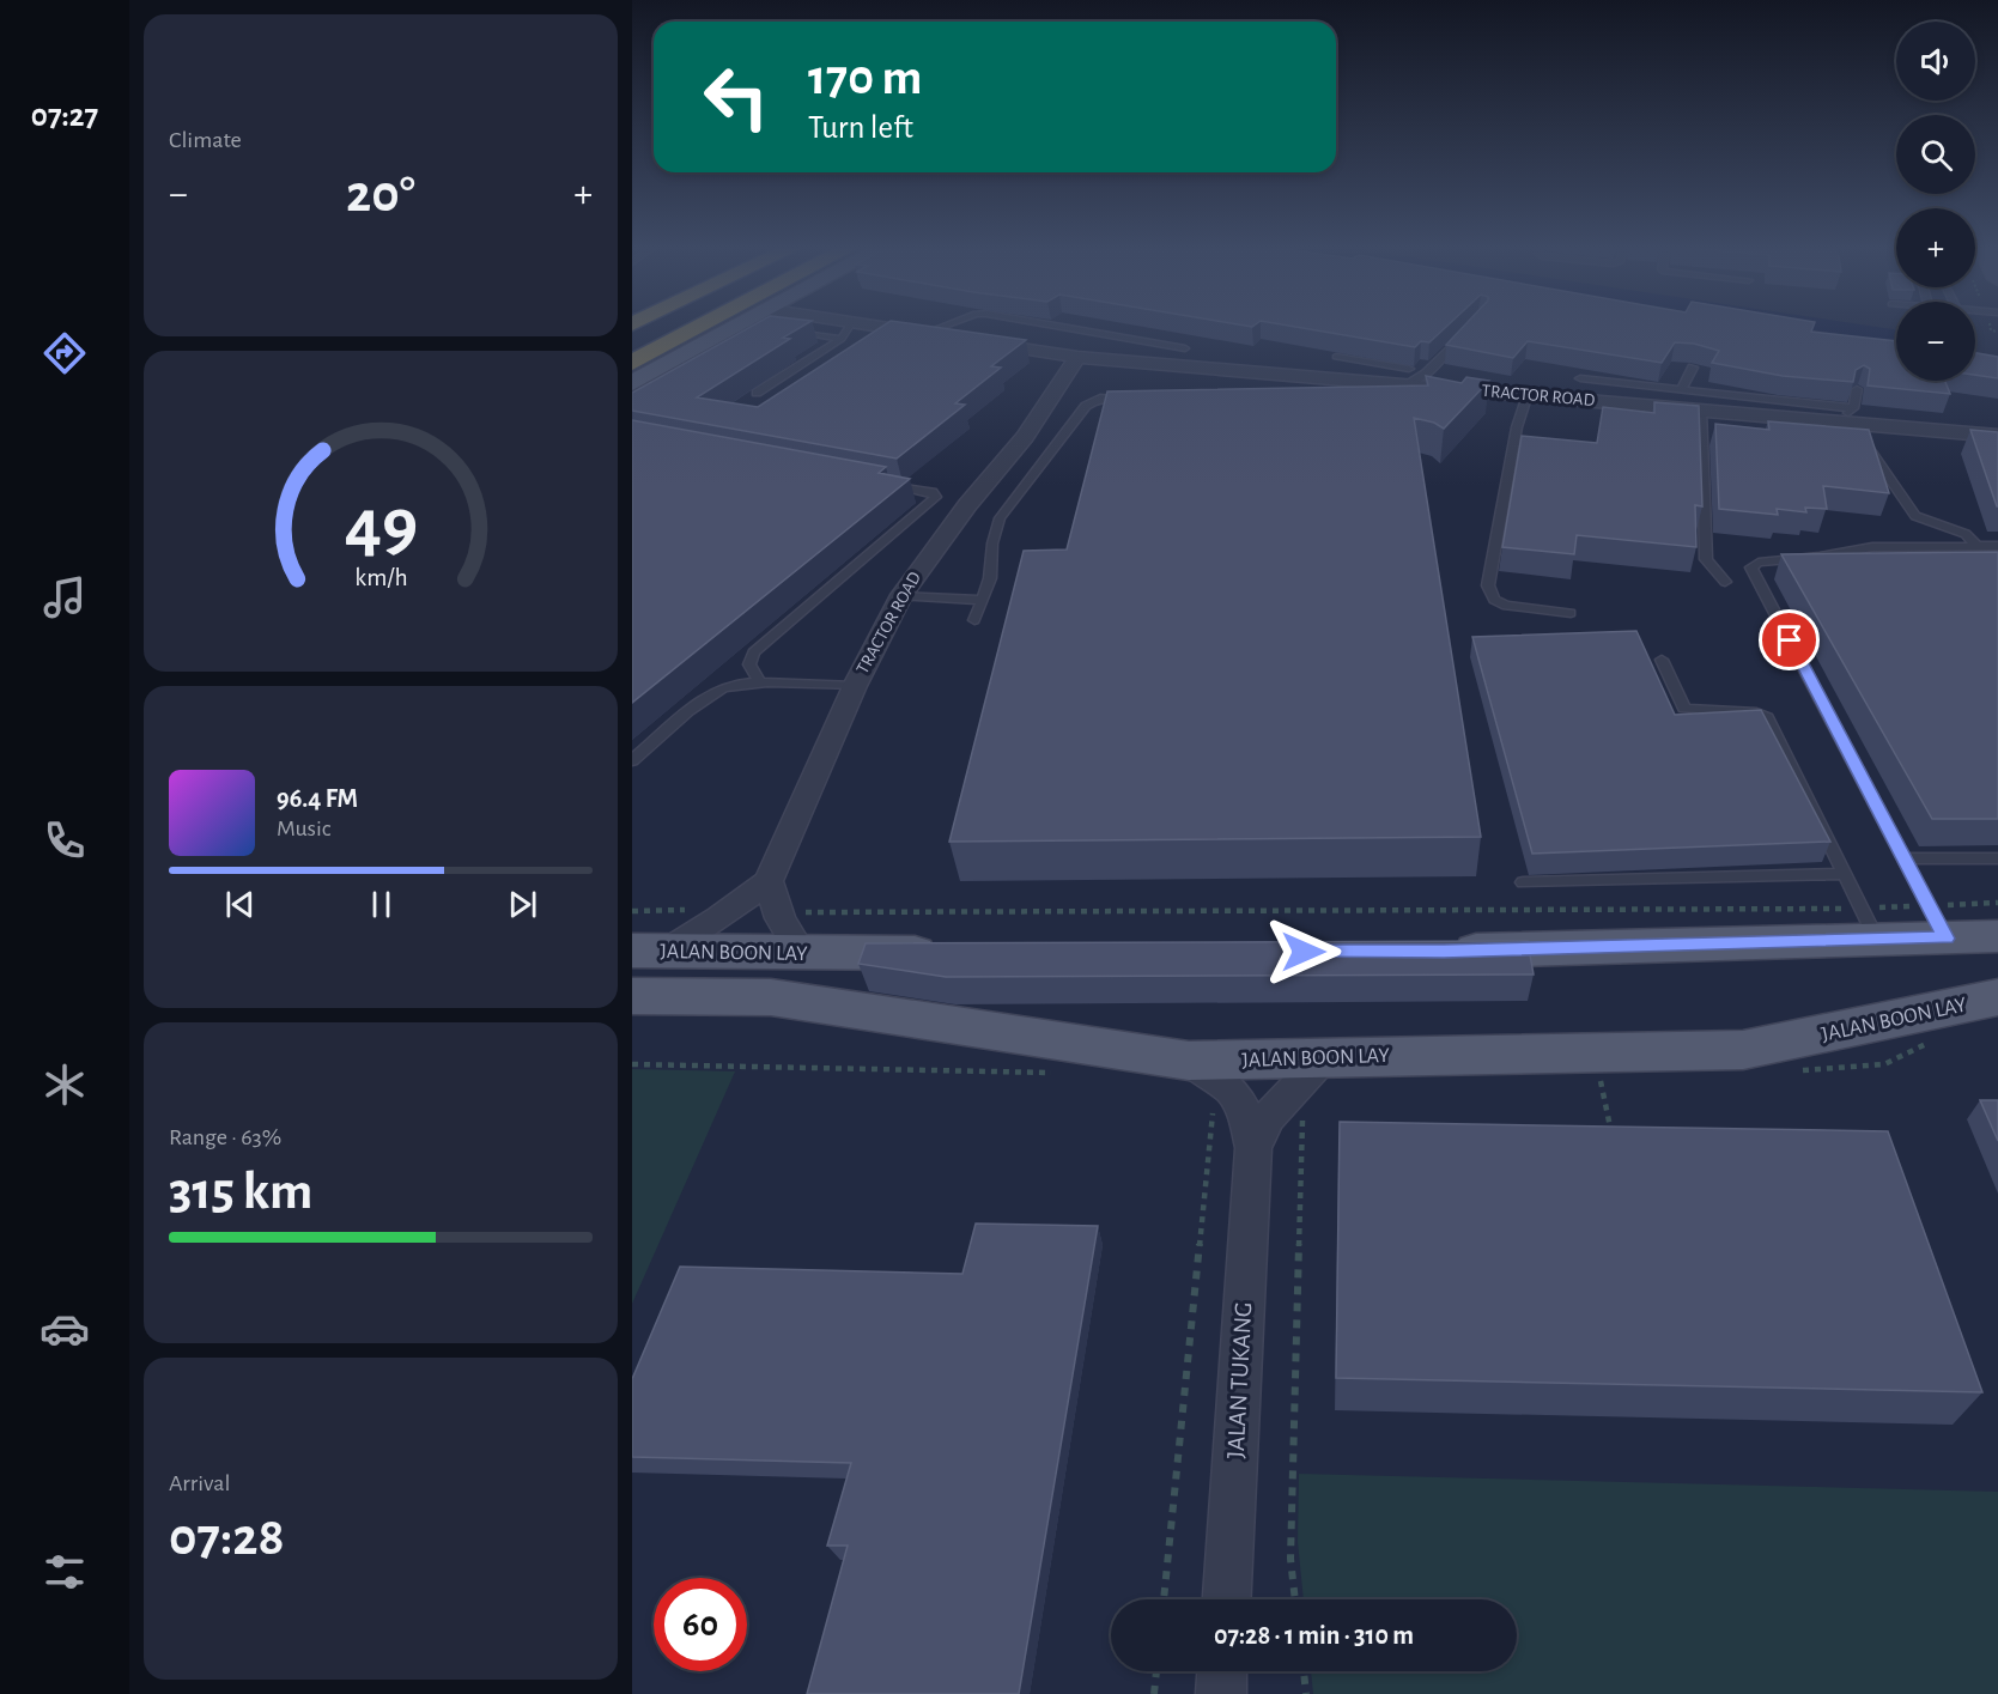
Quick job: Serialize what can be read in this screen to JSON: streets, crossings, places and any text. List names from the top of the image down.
{
  "streets": {
    "main road": ["JALAN BOON LAY"],
    "street": ["TRACTOR ROAD", "JALAN TUKANG"]
  },
  "crossings": [
    ["TRACTOR ROAD", "JALAN BOON LAY"],
    ["JALAN BOON LAY", "JALAN TUKANG"]
  ],
  "page": {
    "tabs": "07:27",
    "tile": [
      "Climate",
      ["Range · 63%", "315 km"],
      ["Arrival", "07:28"]
    ],
    "map_buttons": ["+", "−"],
    "turn": ["170 m", "Turn left"],
    "heat": ["−", "20°", "+"],
    "song": ["96.4 FM", "Music"],
    "limit": "60",
    "trip": "07:28 · 1 min · 310 m",
    "gauge": ["49", "km/h"]
  }
}
